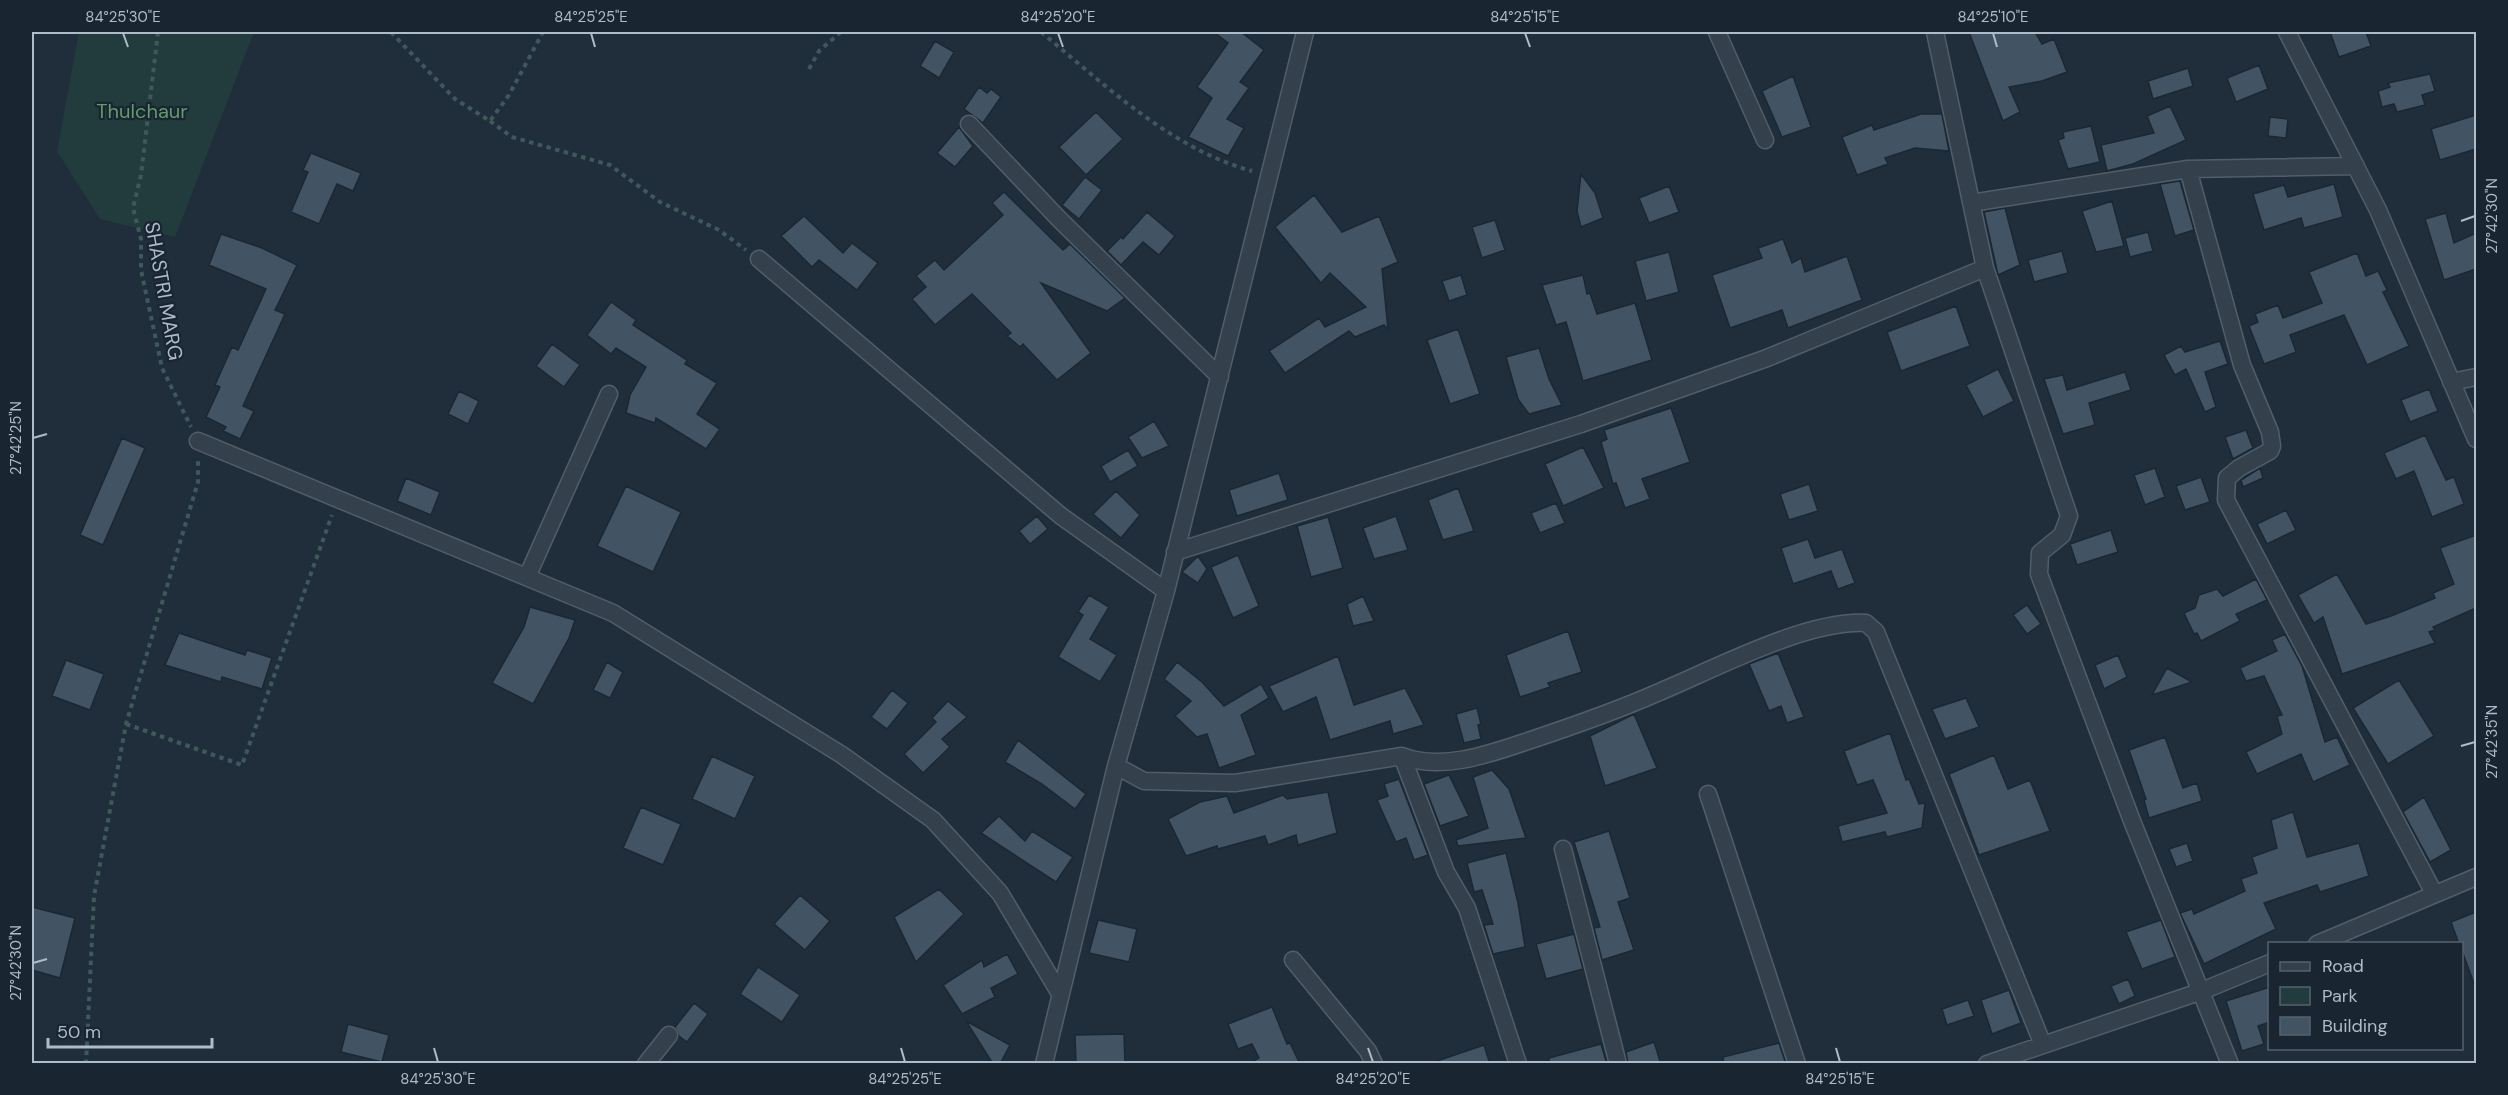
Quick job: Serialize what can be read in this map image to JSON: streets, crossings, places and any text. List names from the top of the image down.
{
  "streets": {
    "path": ["SHASTRI MARG"]
  },
  "parks": ["Thulchaur"],
  "legend": ["Road", "Park", "Building"],
  "scale_bar": "50 m",
  "coordinates": [
    "84°25'30\"E",
    "84°25'25\"E",
    "84°25'20\"E",
    "84°25'15\"E",
    "84°25'10\"E",
    "27°42'30\"N",
    "27°42'25\"N",
    "27°42'35\"N"
  ]
}
